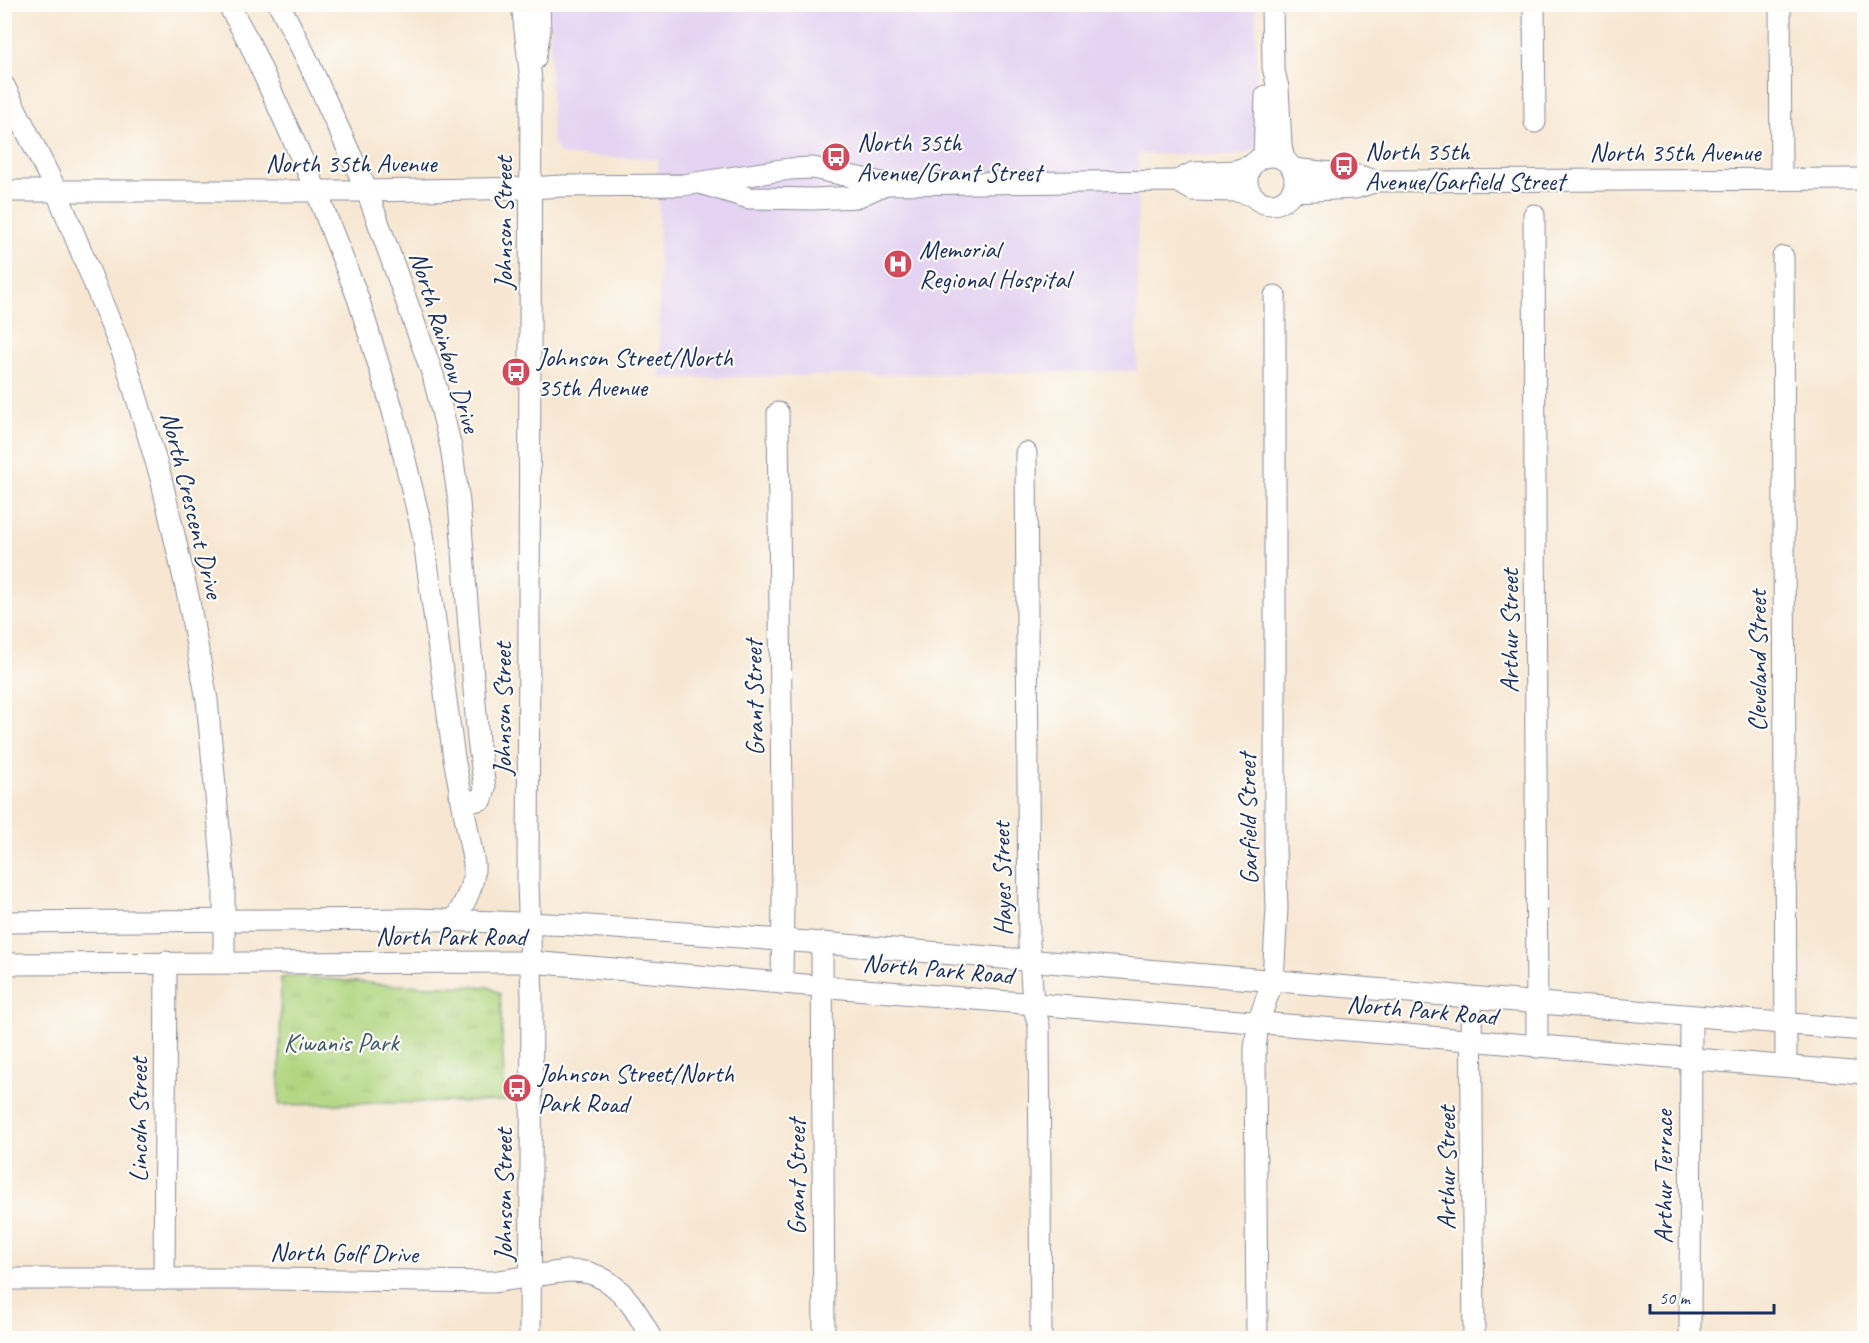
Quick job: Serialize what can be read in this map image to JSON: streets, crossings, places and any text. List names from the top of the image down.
{
  "streets": {
    "street": [
      "North 35th Avenue",
      "Johnson Street",
      "North Rainbow Drive",
      "North Crescent Drive",
      "Arthur Street",
      "Cleveland Street",
      "Grant Street",
      "Garfield Street",
      "Hayes Street",
      "North Park Road",
      "Lincoln Street",
      "Arthur Terrace",
      "North Golf Drive"
    ]
  },
  "crossings": [
    ["North 35th Avenue", "Johnson Street"],
    ["North 35th Avenue", "North Rainbow Drive"],
    ["North 35th Avenue", "North Crescent Drive"],
    ["Johnson Street", "North Park Road"],
    ["Johnson Street", "North Golf Drive"],
    ["North Crescent Drive", "North Park Road"],
    ["Arthur Street", "North Park Road"],
    ["Cleveland Street", "North Park Road"],
    ["Grant Street", "North Park Road"],
    ["Garfield Street", "North Park Road"],
    ["Hayes Street", "North Park Road"],
    ["North Park Road", "Lincoln Street"],
    ["North Park Road", "Arthur Terrace"],
    ["Lincoln Street", "North Golf Drive"]
  ],
  "parks": ["Kiwanis Park"],
  "places": {
    "bus stop": [
      "North 35th Avenue/Grant Street",
      "North 35th Avenue/Garfield Street",
      "Johnson Street/North 35th Avenue",
      "Johnson Street/North Park Road"
    ],
    "hospital": ["Memorial Regional Hospital"]
  },
  "scale_bar": "50 m"
}
